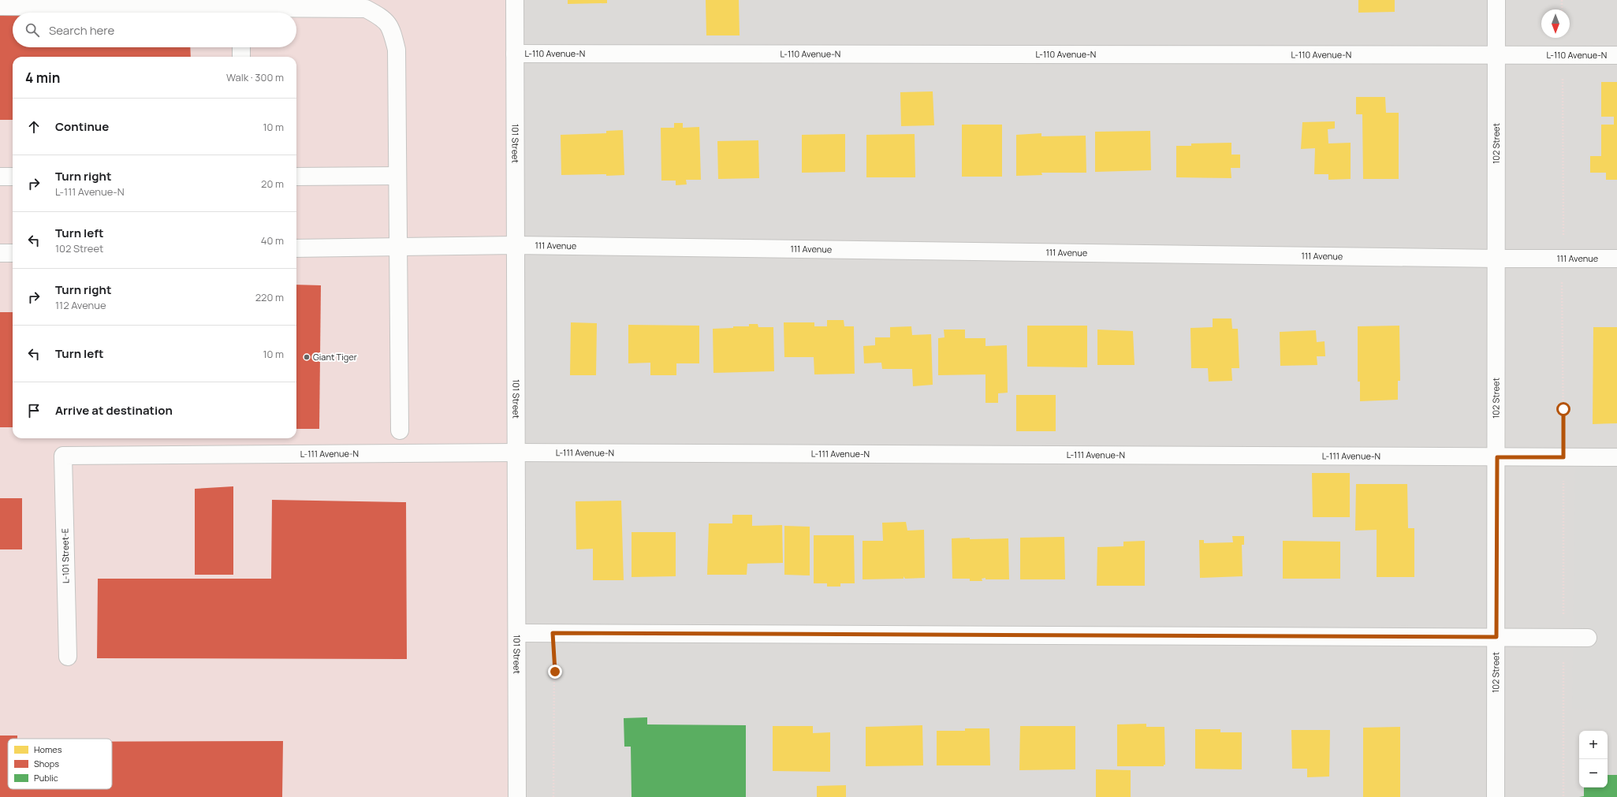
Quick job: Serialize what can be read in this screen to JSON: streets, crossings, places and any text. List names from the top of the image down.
{
  "streets": {
    "street": [
      "L-110 Avenue-N",
      "101 Street",
      "102 Street",
      "111 Avenue",
      "L-111 Avenue-N",
      "L-101 Street-E"
    ]
  },
  "crossings": [
    ["L-110 Avenue-N", "101 Street"],
    ["L-110 Avenue-N", "102 Street"],
    ["101 Street", "111 Avenue"],
    ["101 Street", "L-111 Avenue-N"],
    ["102 Street", "111 Avenue"],
    ["102 Street", "L-111 Avenue-N"],
    ["L-111 Avenue-N", "L-101 Street-E"]
  ],
  "places": ["Giant Tiger"],
  "legend": ["Homes", "Shops", "Public"],
  "north": "bottom",
  "page": {
    "search": "Search here",
    "heading": ["4 min", "Walk · 300 m"],
    "list": [
      ["Continue", "10 m"],
      ["Turn right", "L-111 Avenue-N", "20 m"],
      ["Turn left", "102 Street", "40 m"],
      ["Turn right", "112 Avenue", "220 m"],
      ["Turn left", "10 m"],
      "Arrive at destination"
    ],
    "map_buttons": ["+", "−"]
  }
}
